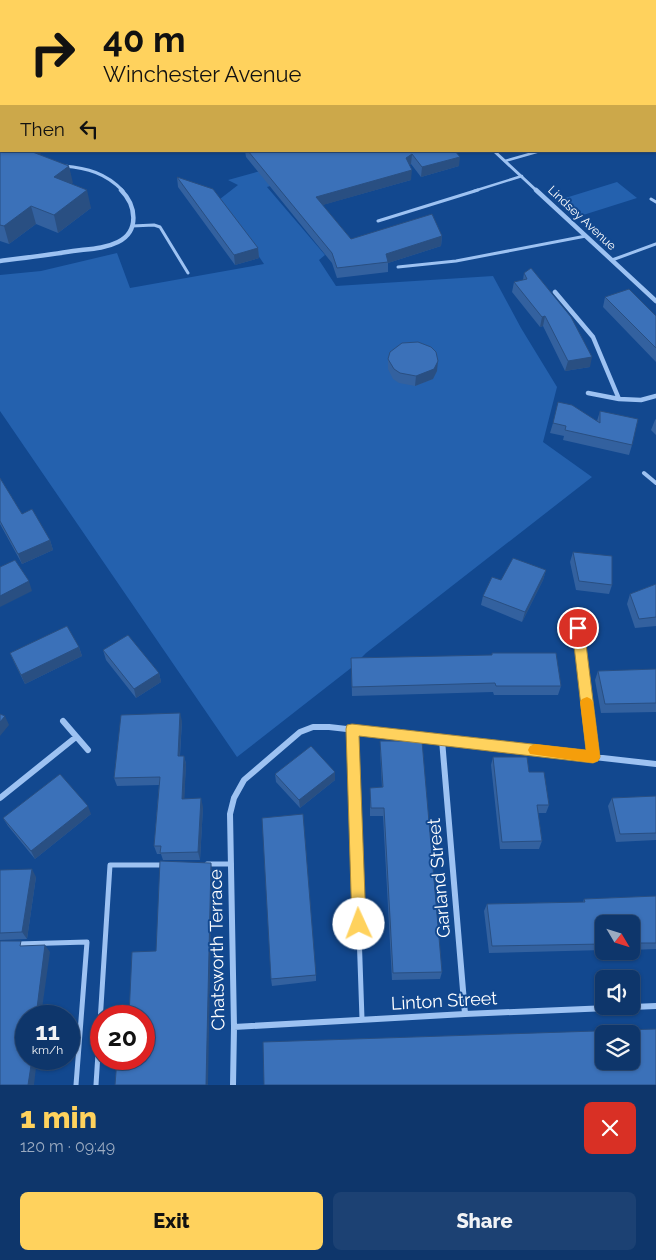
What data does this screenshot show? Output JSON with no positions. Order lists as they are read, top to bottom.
{
  "streets": {
    "street": [
      "Lindsey Avenue",
      "Garland Street",
      "Chatsworth Terrace",
      "Linton Street"
    ]
  },
  "crossings": [
    ["Garland Street", "Linton Street"],
    ["Chatsworth Terrace", "Linton Street"]
  ],
  "north": "bottom right",
  "page": {
    "turn": ["40 m", "Winchester Avenue"],
    "then": "Then",
    "speed": "11 km/h",
    "limit": "20",
    "heading": ["1 min", "120 m · 09:49"],
    "buttons": ["Exit", "Share"]
  }
}
